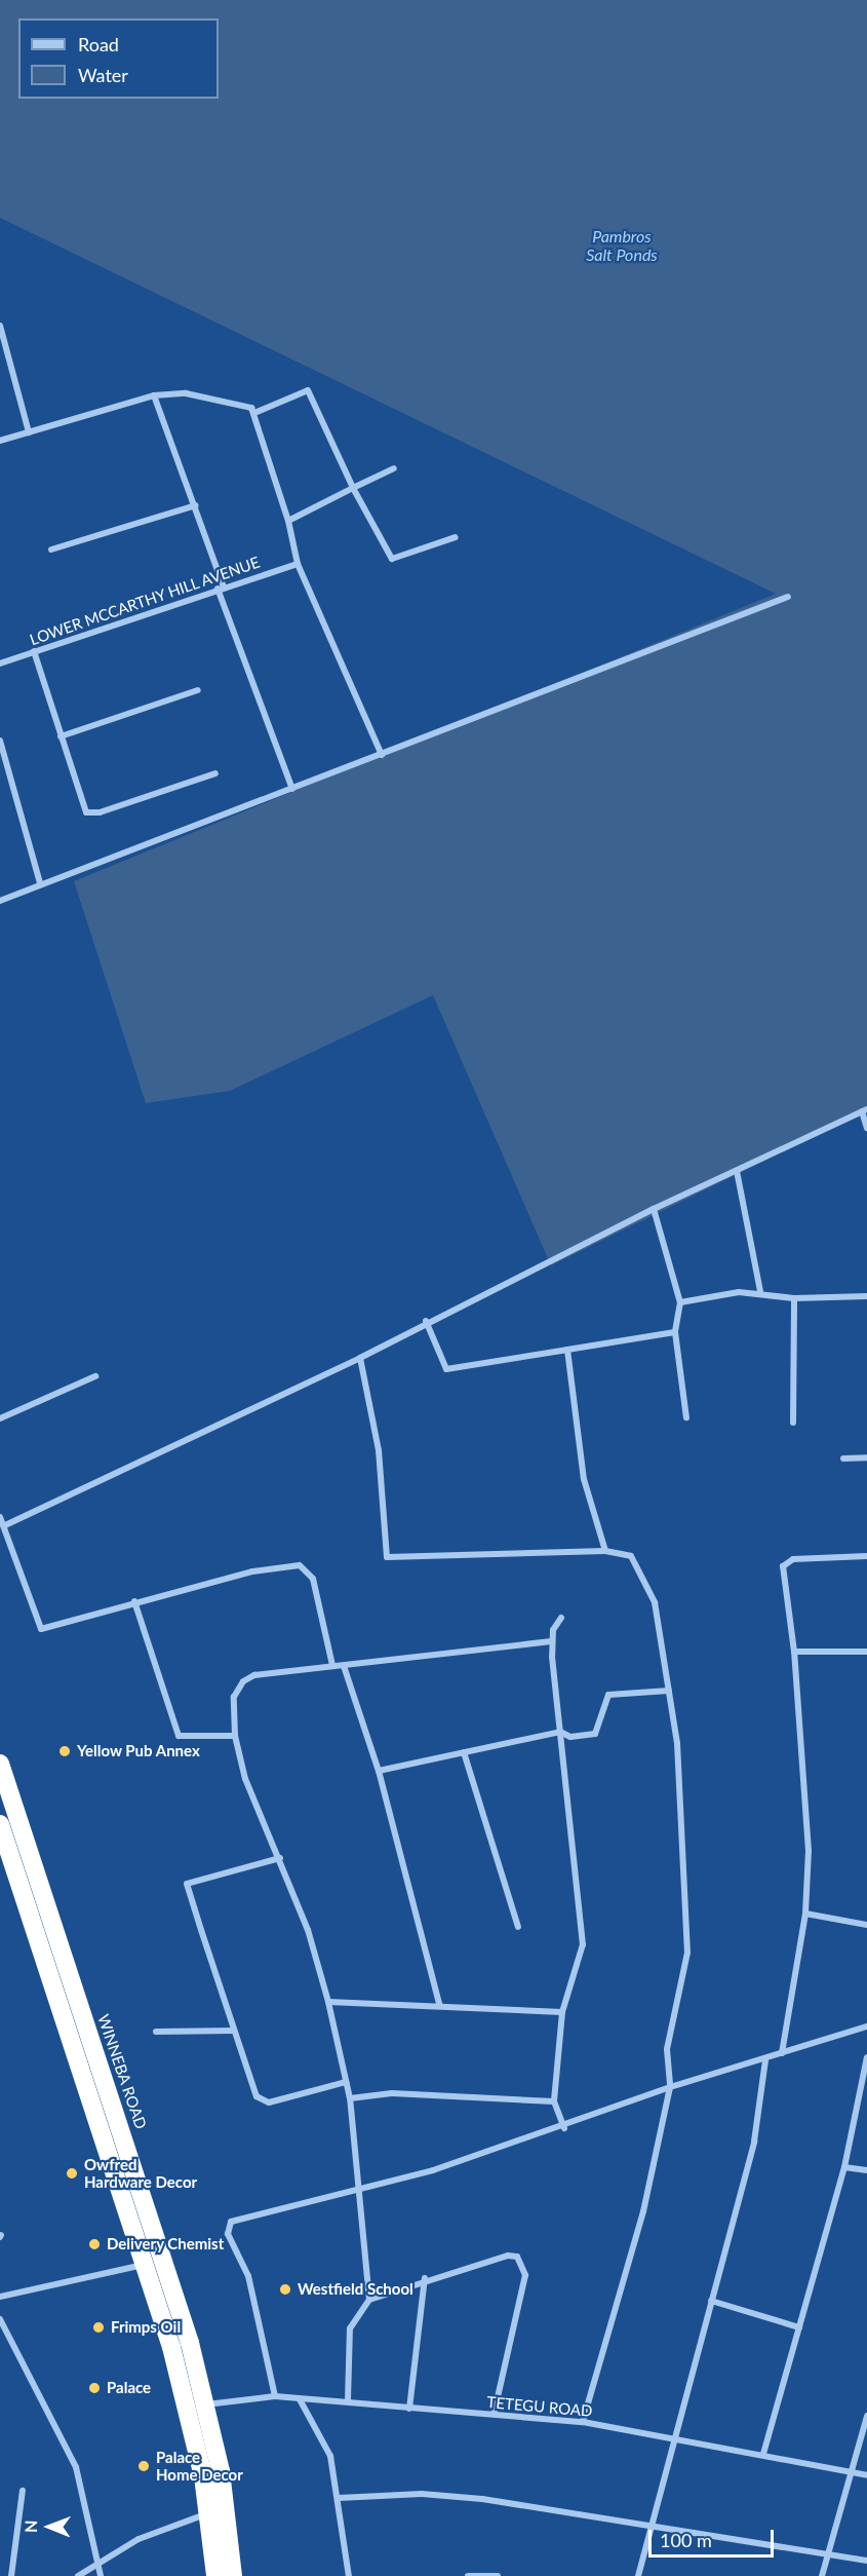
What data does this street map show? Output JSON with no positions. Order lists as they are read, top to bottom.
{
  "streets": {
    "highway": ["WINNEBA ROAD"],
    "street": ["LOWER MCCARTHY HILL AVENUE", "TETEGU ROAD"]
  },
  "crossings": [
    ["WINNEBA ROAD", "TETEGU ROAD"]
  ],
  "water": ["Pambros Salt Ponds"],
  "places": [
    "Yellow Pub Annex",
    "Owfred Hardware Decor",
    "Delivery Chemist",
    "Westfield School",
    "Frimps Oil",
    "Palace",
    "Palace Home Decor"
  ],
  "legend": ["Road", "Water"],
  "scale_bar": "100 m",
  "north": "left"
}
